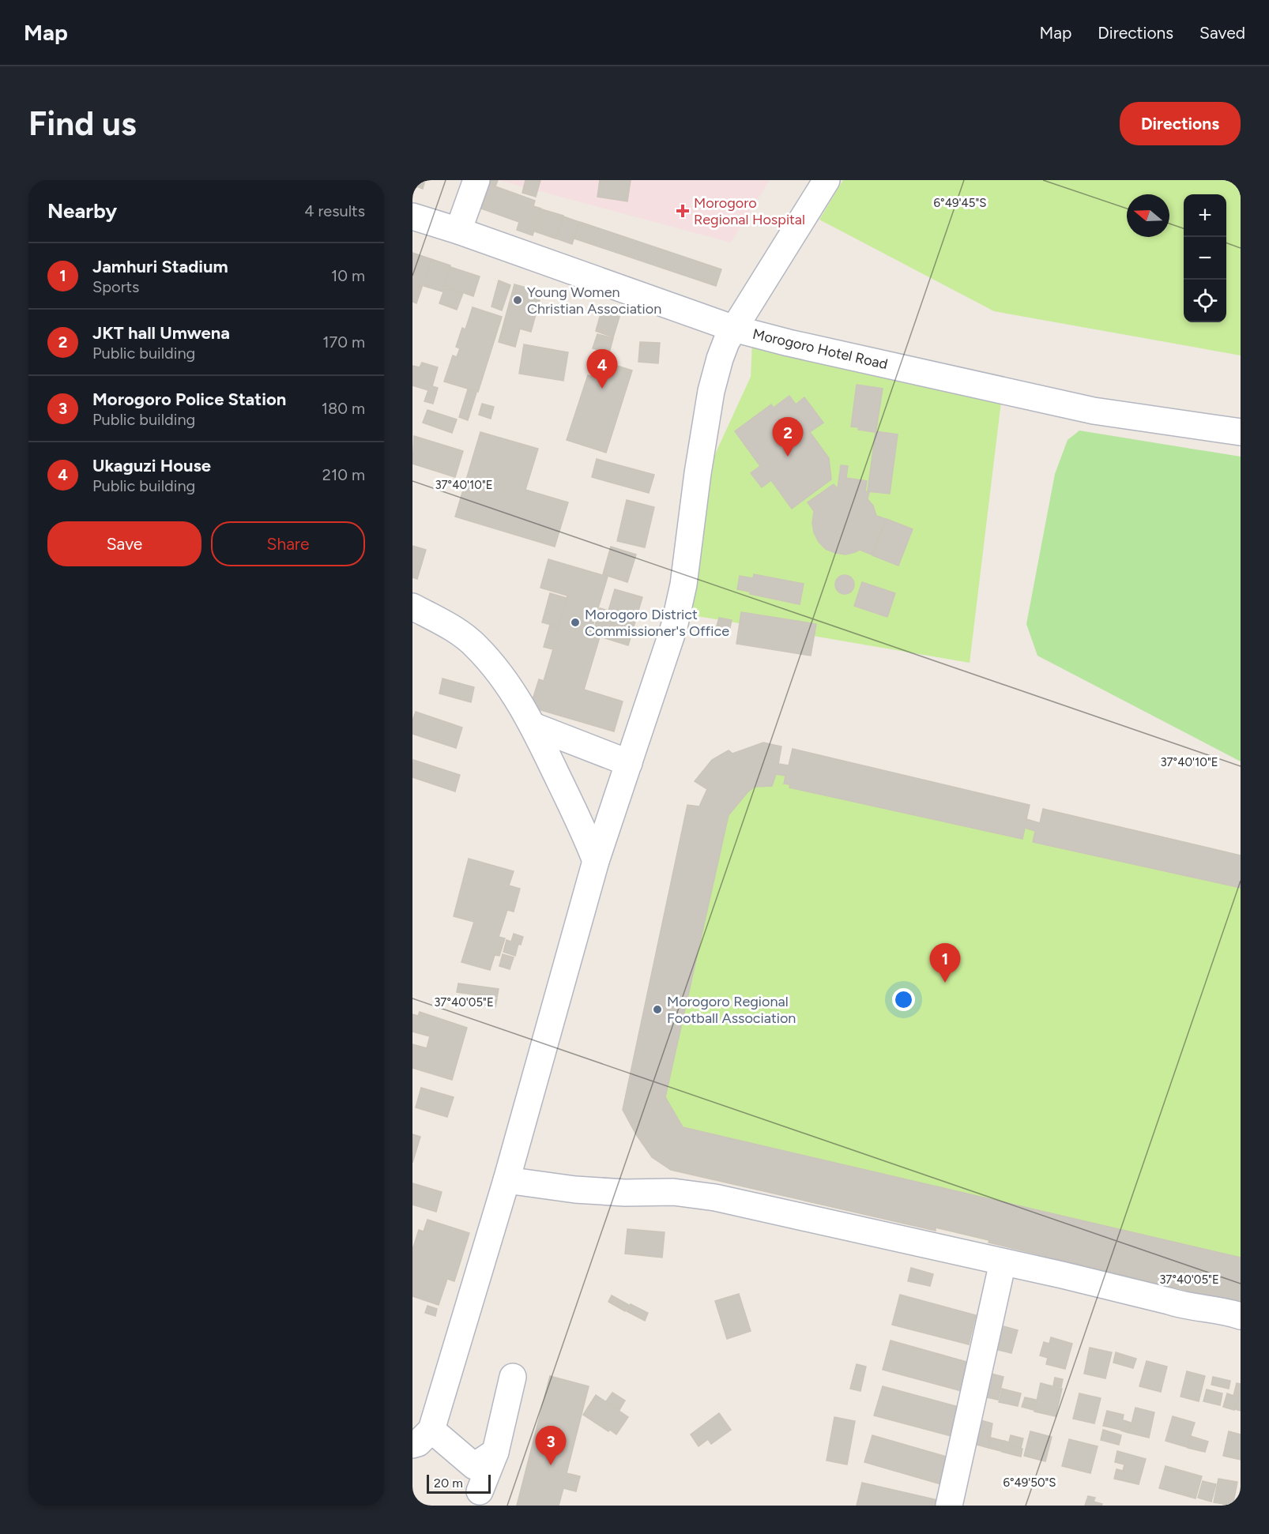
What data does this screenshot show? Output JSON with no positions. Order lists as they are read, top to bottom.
{
  "streets": {
    "street": ["Morogoro Hotel Road"]
  },
  "places": {
    "health": ["Morogoro Regional Hospital"],
    "other": ["Young Women Christian Association", "Morogoro District Commissioner's Office", "Morogoro Regional Football Association"]
  },
  "scale_bar": "20 m",
  "north": "left",
  "page": {
    "header": "Map",
    "nav": ["Map", "Directions", "Saved"],
    "buttons": [
      "Directions",
      ["Save", "Share"]
    ],
    "title": "Find us",
    "heading": ["Nearby", "4 results"],
    "map_buttons": ["+", "−"],
    "list": [
      {
        "mark": "1",
        "name": "Jamhuri Stadium",
        "note": "Sports",
        "value": "10 m"
      },
      {
        "mark": "2",
        "name": "JKT hall Umwena",
        "note": "Public building",
        "value": "170 m"
      },
      {
        "mark": "3",
        "name": "Morogoro Police Station",
        "note": "Public building",
        "value": "180 m"
      },
      {
        "mark": "4",
        "name": "Ukaguzi House",
        "note": "Public building",
        "value": "210 m"
      }
    ],
    "pins": [
      "4",
      "2",
      "1",
      "3"
    ],
    "scale": "20 m"
  },
  "coordinates": [
    "6°49'45\"S",
    "37°40'10\"E",
    "37°40'05\"E",
    "6°49'50\"S"
  ]
}
